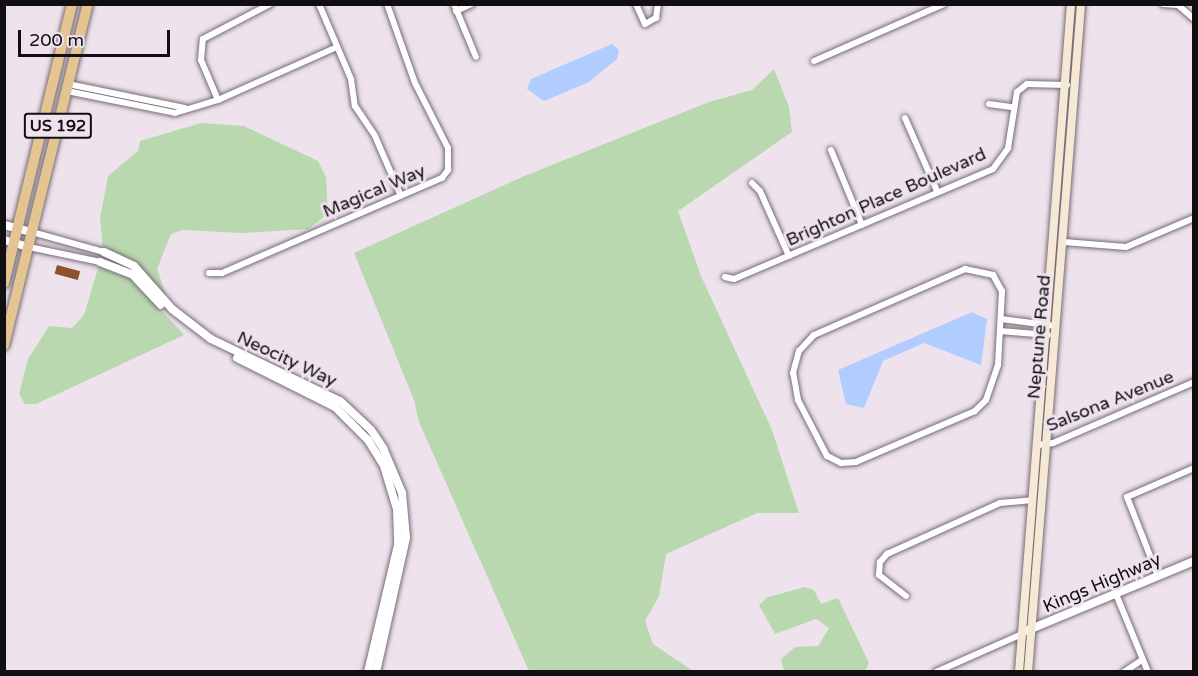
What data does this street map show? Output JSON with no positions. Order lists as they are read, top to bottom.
{
  "streets": {
    "highway": ["US 192"],
    "main road": ["Neptune Road"],
    "street": [
      "Magical Way",
      "Brighton Place Boulevard",
      "Neocity Way",
      "Salsona Avenue",
      "Kings Highway"
    ]
  },
  "crossings": [
    ["Brighton Place Boulevard", "Neptune Road"],
    ["Neptune Road", "Salsona Avenue"],
    ["Neptune Road", "Kings Highway"]
  ],
  "scale_bar": "200 m"
}
